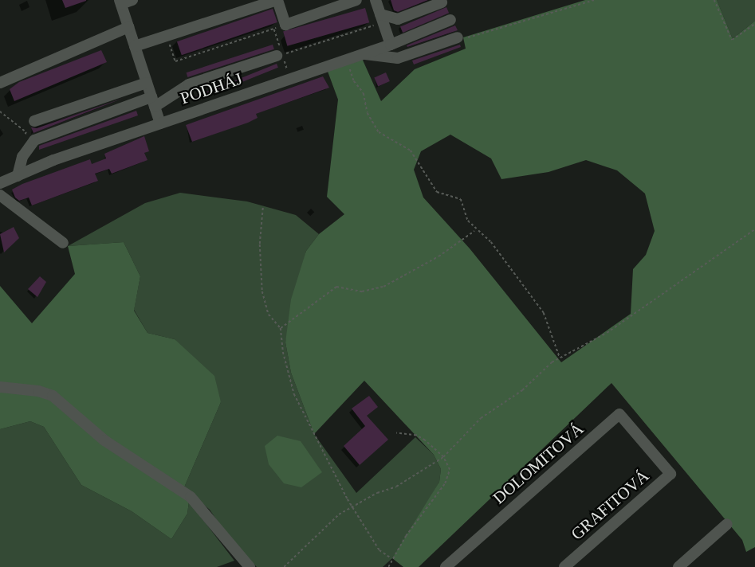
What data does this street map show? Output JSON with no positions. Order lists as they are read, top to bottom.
{
  "streets": {
    "street": ["PODHÁJ", "DOLOMITOVÁ", "GRAFITOVÁ"]
  },
  "crossings": [
    ["DOLOMITOVÁ", "GRAFITOVÁ"]
  ]
}
